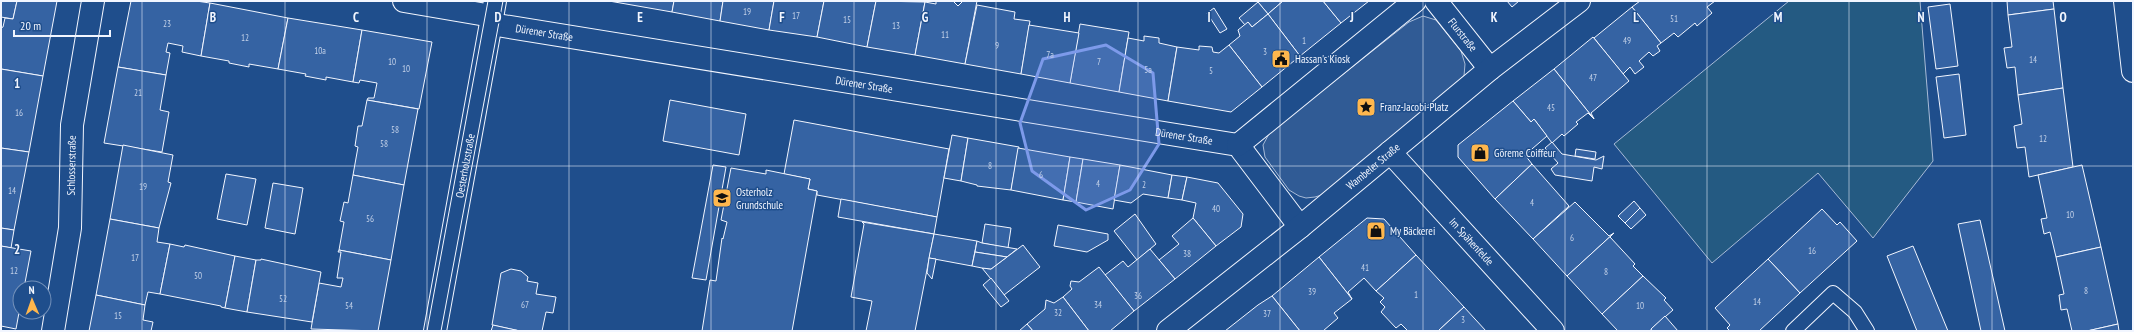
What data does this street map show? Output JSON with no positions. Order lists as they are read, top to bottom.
{
  "streets": {
    "street": [
      "Dürener Straße",
      "Flurstraße",
      "Schlosserstraße",
      "Oesterholzstraße",
      "Wambeler Straße",
      "Im Spähenfelde"
    ]
  },
  "crossings": [
    ["Dürener Straße", "Oesterholzstraße"],
    ["Flurstraße", "Wambeler Straße"],
    ["Wambeler Straße", "Im Spähenfelde"]
  ],
  "places": {
    "public building": ["Hassan's Kiosk"],
    "place": ["Franz-Jacobi-Platz"],
    "shop": ["Göreme Coiffeur", "My Bäckerei"],
    "school or university": ["Osterholz Grundschule"]
  },
  "house_numbers": [
    "19",
    "17",
    "51",
    "15",
    "23",
    "13",
    "11",
    "12",
    "1",
    "49",
    "9",
    "10a",
    "3",
    "7a",
    "14",
    "10",
    "7",
    "10",
    "5a",
    "5",
    "47",
    "21",
    "45",
    "16",
    "58",
    "12",
    "58",
    "8",
    "6",
    "4",
    "2",
    "19",
    "14",
    "4",
    "40",
    "10",
    "56",
    "6",
    "16",
    "38",
    "17",
    "41",
    "12",
    "8",
    "50",
    "8",
    "39",
    "1",
    "36",
    "52",
    "14",
    "67",
    "34",
    "54",
    "10",
    "32",
    "37",
    "15",
    "3"
  ],
  "scale_bar": "20 m",
  "north": "top",
  "grid": {
    "columns": [
      "B",
      "C",
      "D",
      "E",
      "F",
      "G",
      "H",
      "I",
      "J",
      "K",
      "L",
      "M",
      "N",
      "O"
    ],
    "rows": ["1", "2"]
  }
}
